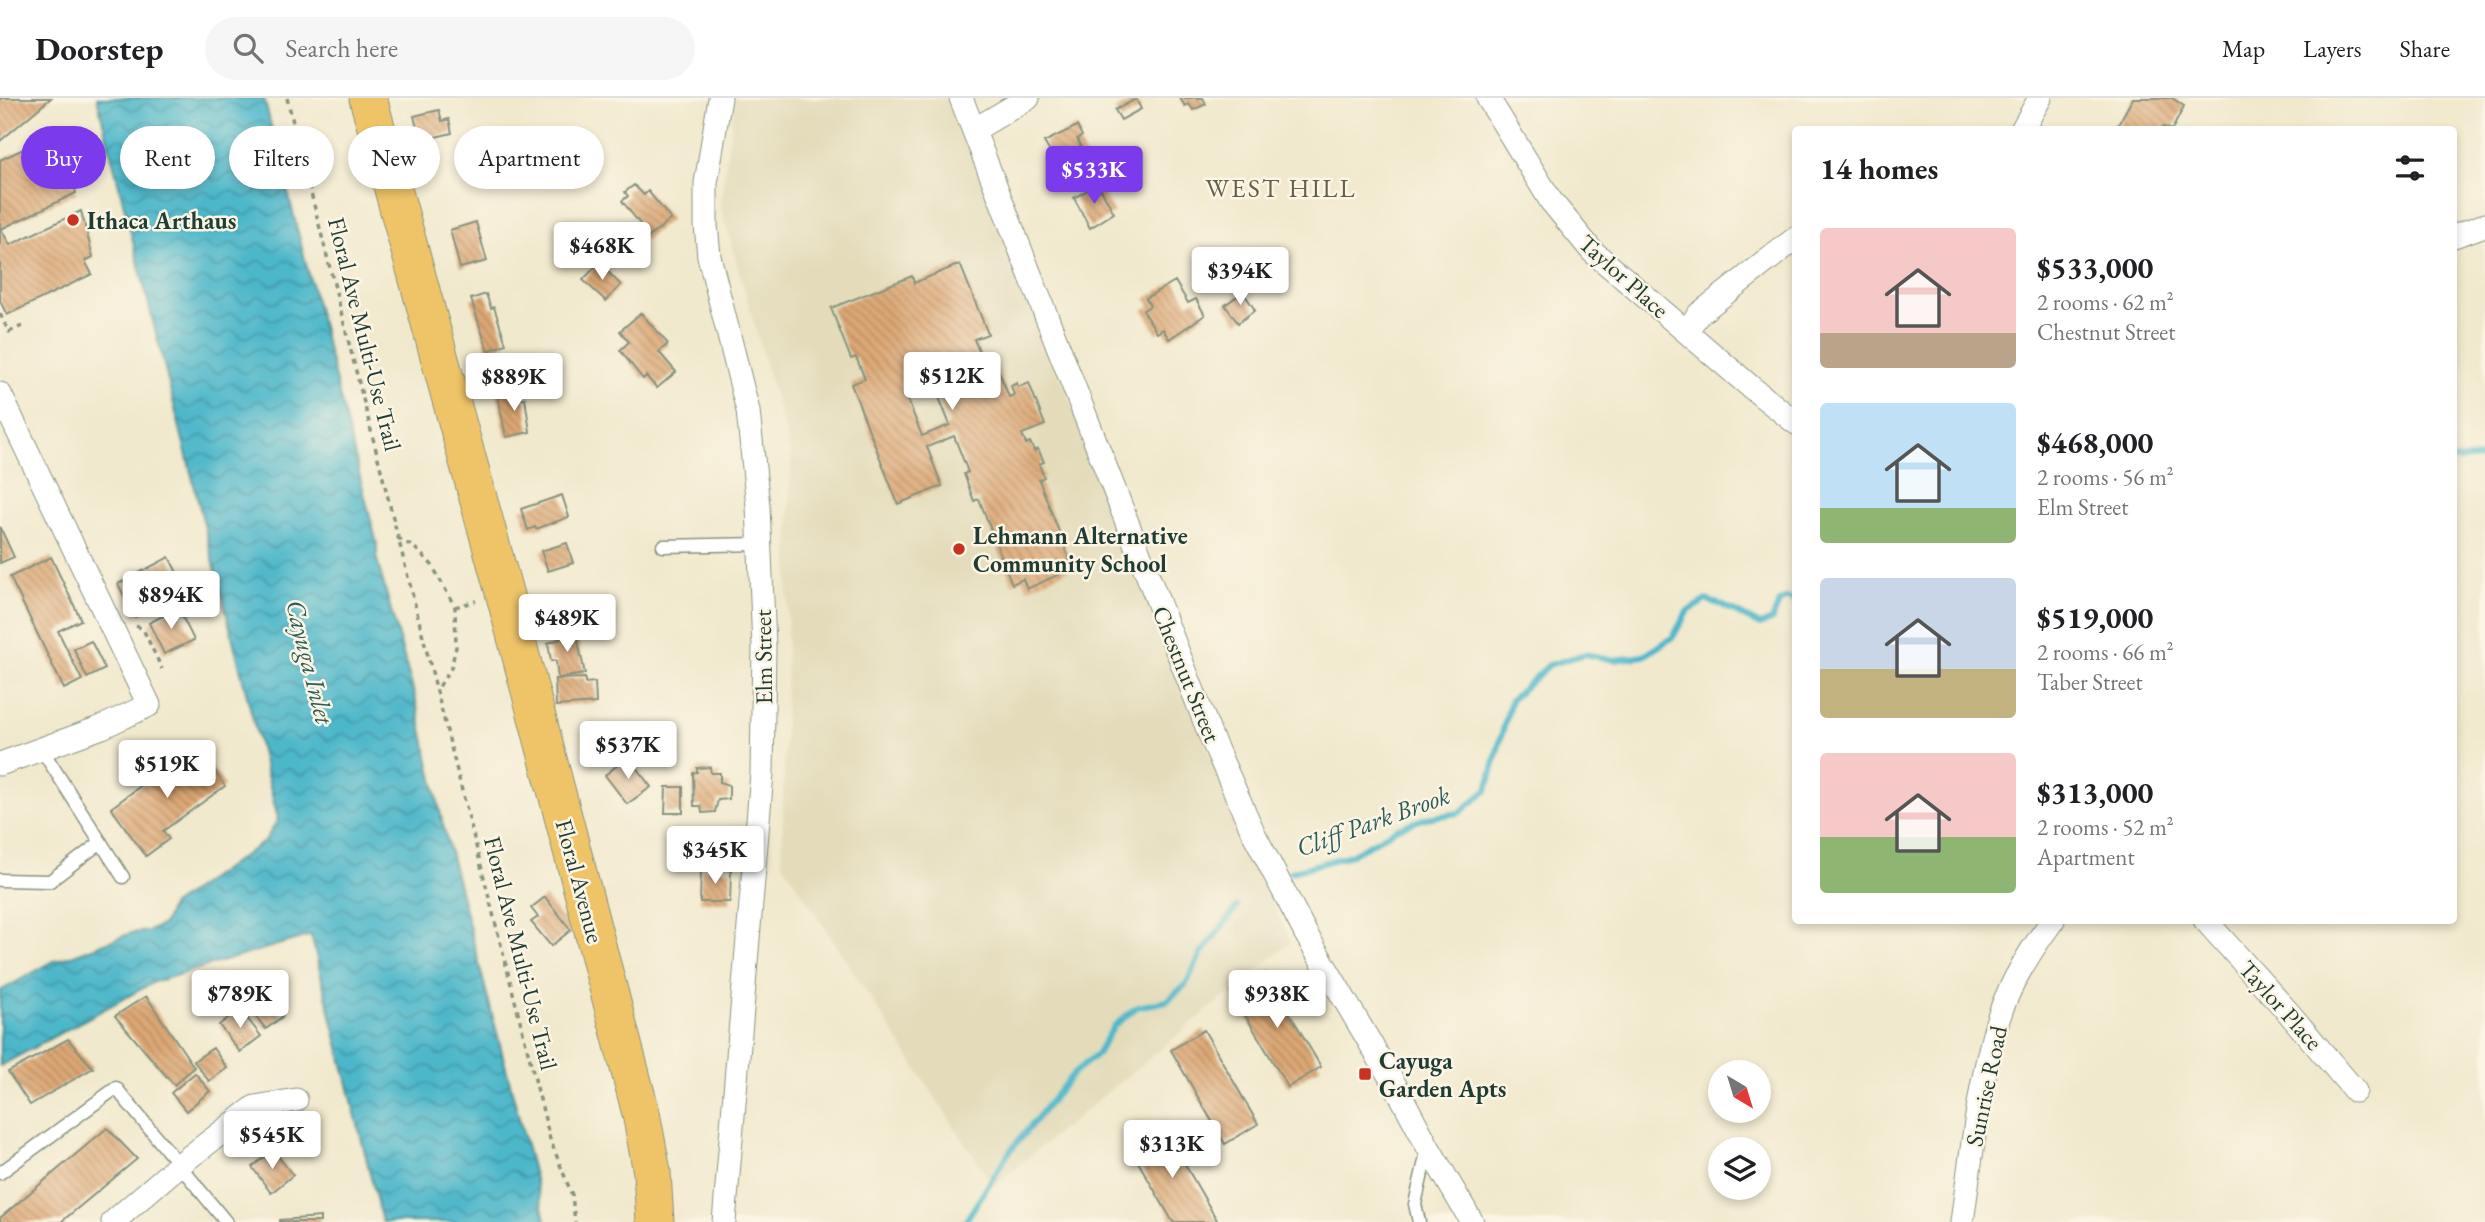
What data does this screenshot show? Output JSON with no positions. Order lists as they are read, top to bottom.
{
  "streets": {
    "main road": ["Floral Avenue"],
    "street": [
      "Taylor Place",
      "Elm Street",
      "Chestnut Street",
      "Sunrise Road"
    ],
    "path": ["Floral Ave Multi-Use Trail"]
  },
  "districts": ["WEST HILL"],
  "water": ["Cayuga Inlet", "Cliff Park Brook"],
  "places": {
    "other": ["Ithaca Arthaus", "Lehmann Alternative Community School"],
    "transit": ["Cayuga Garden Apts"]
  },
  "north": "bottom right",
  "page": {
    "header": "Doorstep",
    "search": "Search here",
    "nav": ["Map", "Layers", "Share"],
    "chip": [
      "Buy",
      "Rent",
      "Filters",
      "New",
      "Apartment"
    ],
    "heading": "14 homes",
    "price": [
      "$533K",
      "$468K",
      "$394K",
      "$512K",
      "$889K",
      "$894K",
      "$489K",
      "$537K",
      "$519K",
      "$345K",
      "$789K",
      "$938K",
      "$545K",
      "$313K"
    ],
    "list": [
      {
        "name": "$533,000",
        "note": "2 rooms · 62 m² · Chestnut Street"
      },
      {
        "name": "$468,000",
        "note": "2 rooms · 56 m² · Elm Street"
      },
      {
        "name": "$519,000",
        "note": "2 rooms · 66 m² · Taber Street"
      },
      {
        "name": "$313,000",
        "note": "2 rooms · 52 m² · Apartment"
      }
    ]
  }
}
